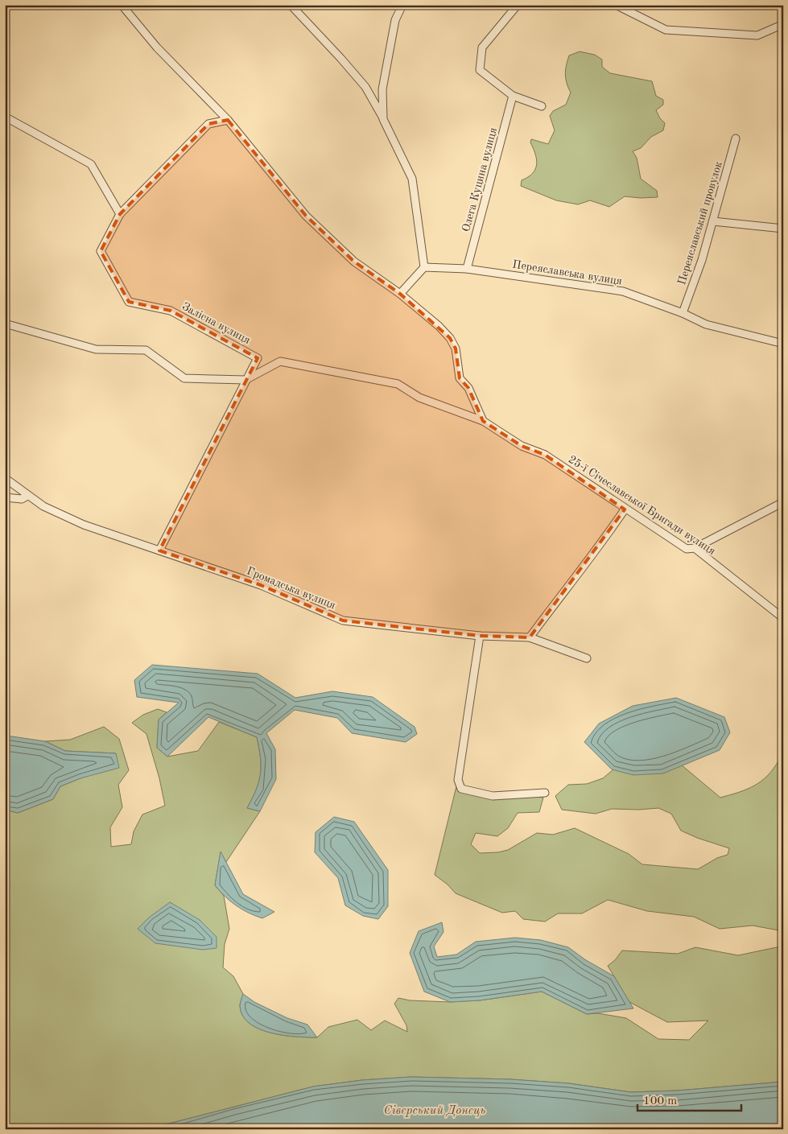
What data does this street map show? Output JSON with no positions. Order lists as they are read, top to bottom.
{
  "streets": {
    "street": [
      "Олега Куцина вулиця",
      "Переяславський провулок",
      "Переяславська вулиця",
      "Залісна вулиця",
      "25-ї Січеславської Бригади вулиця",
      "Громадська вулиця"
    ]
  },
  "crossings": [
    ["Олега Куцина вулиця", "Переяславська вулиця"],
    ["Переяславський провулок", "Переяславська вулиця"],
    ["Залісна вулиця", "25-ї Січеславської Бригади вулиця"]
  ],
  "water": ["Сіверський Донець"],
  "scale_bar": "100 m"
}
